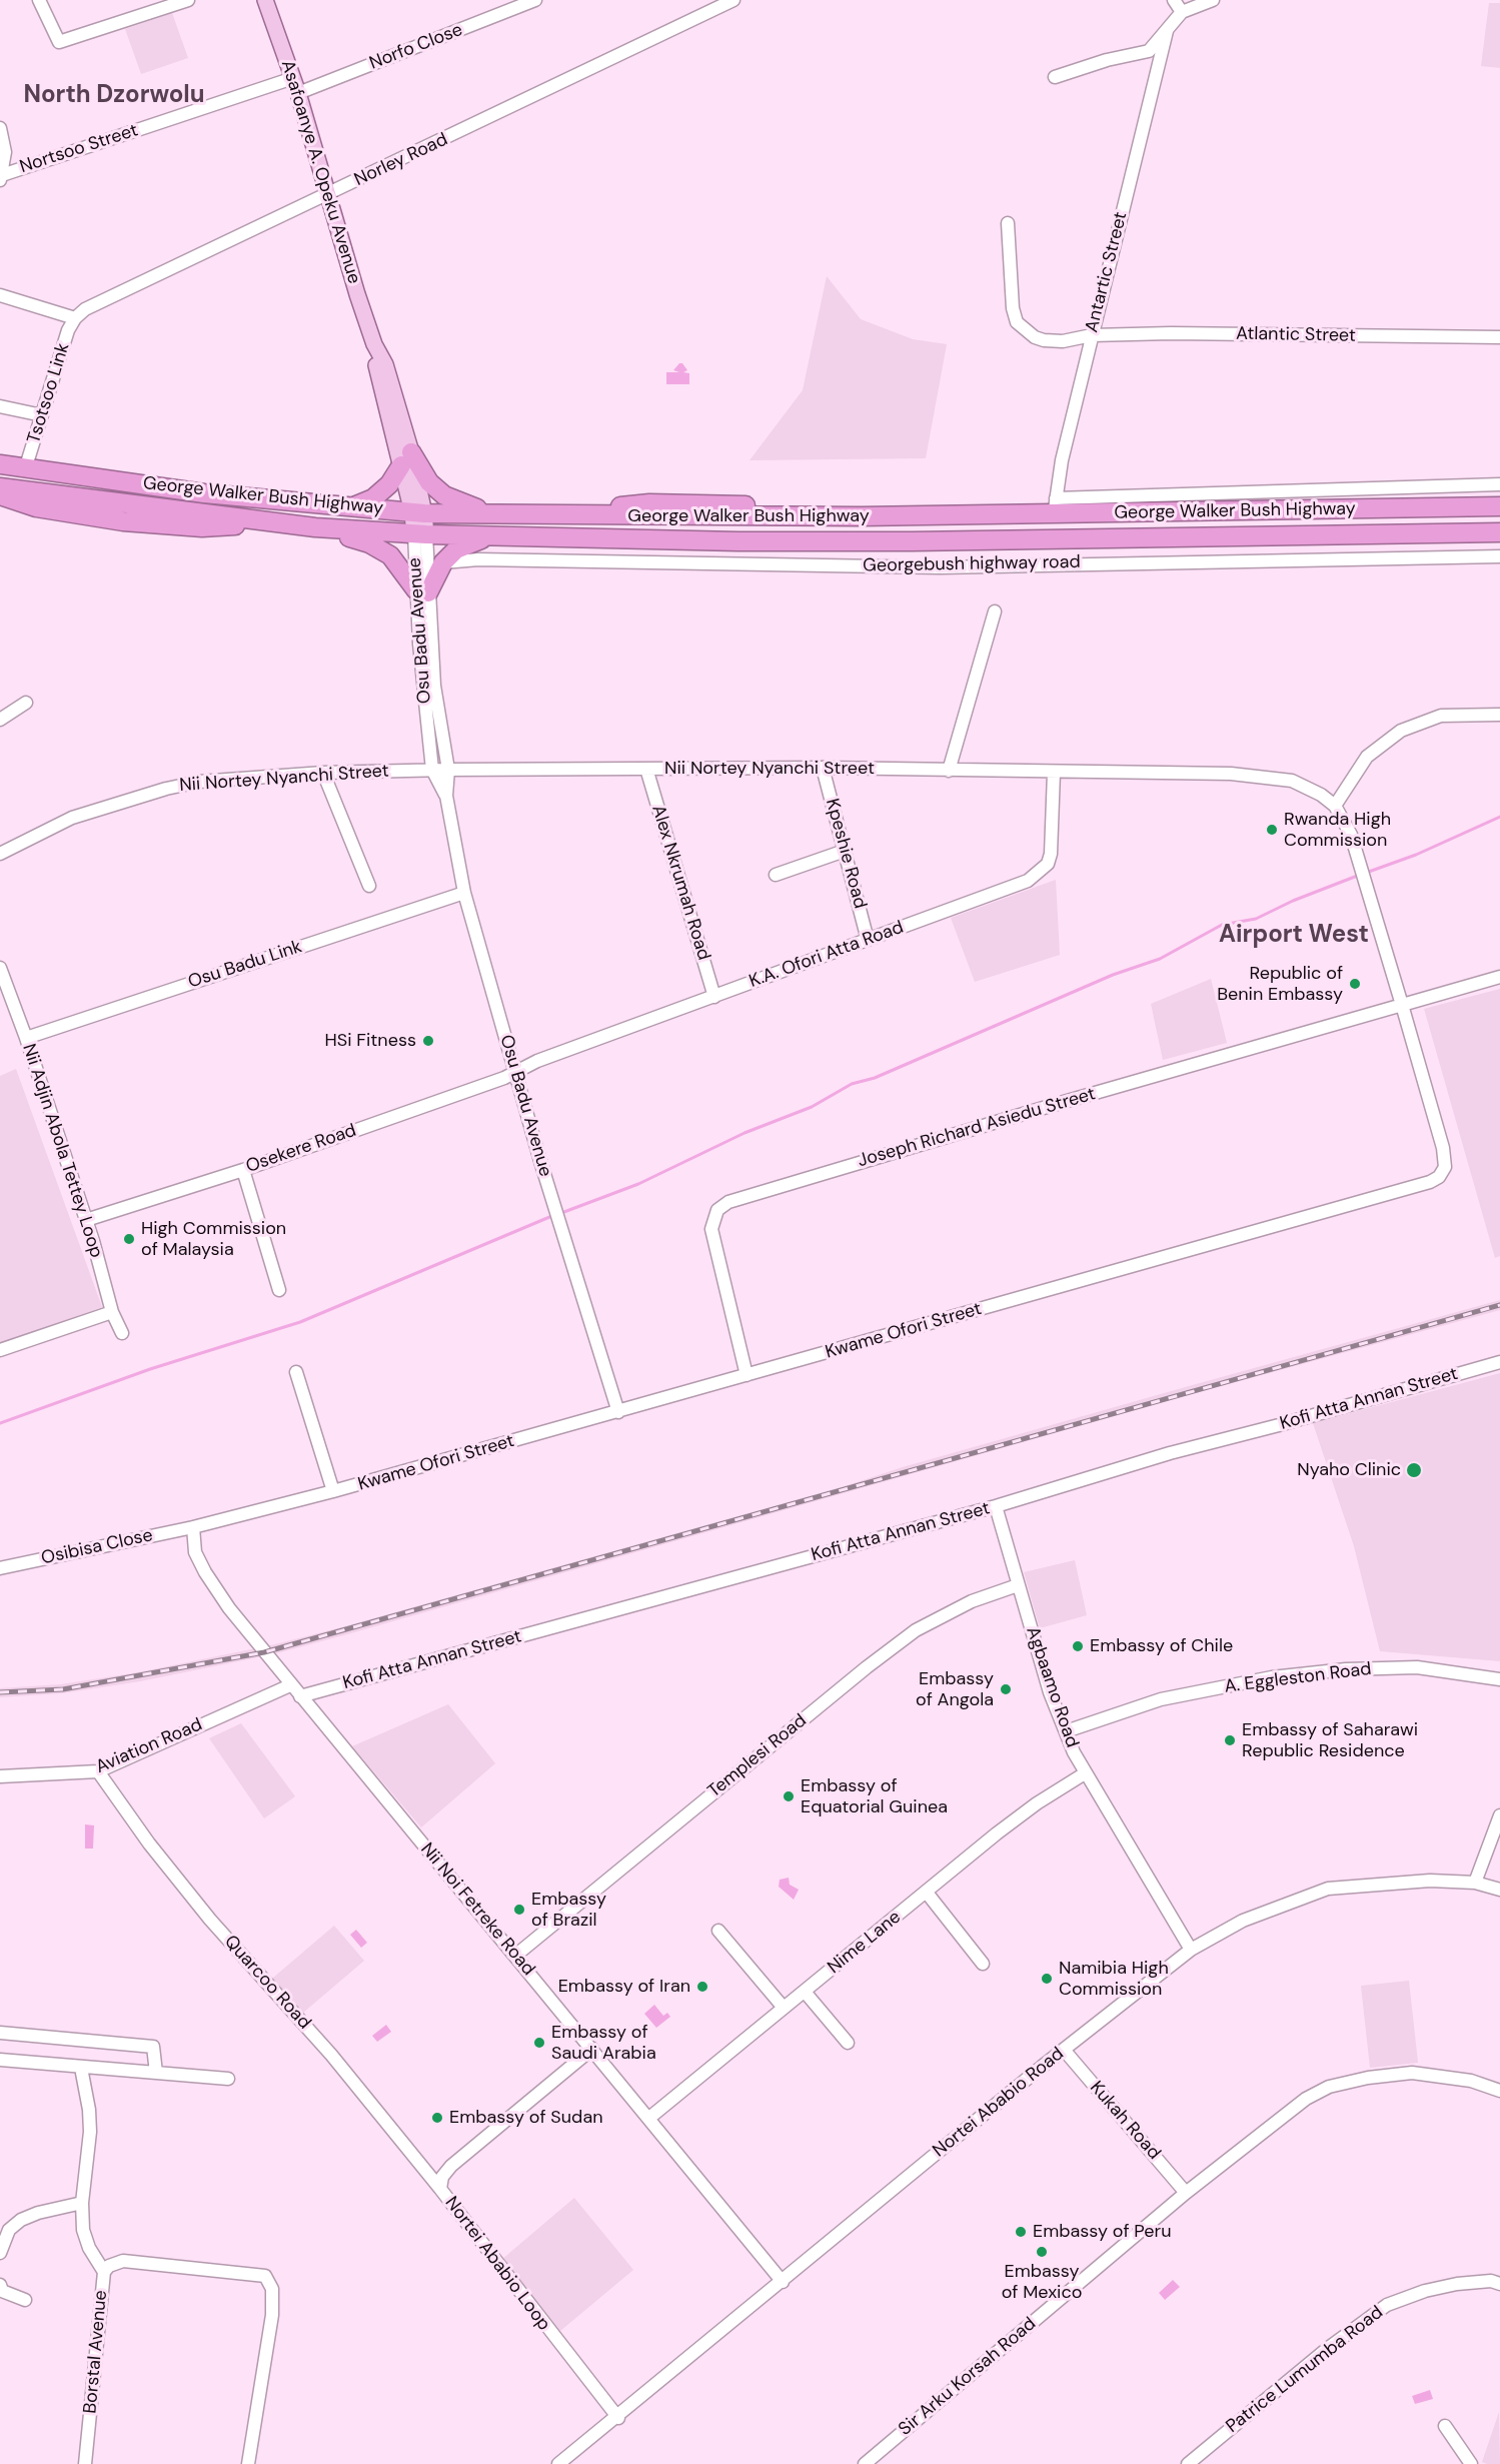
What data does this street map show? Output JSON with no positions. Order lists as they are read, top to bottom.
{
  "streets": {
    "highway": ["George Walker Bush Highway"],
    "main road": ["Asafoanye A. Opeku Avenue"],
    "street": [
      "Norfo Close",
      "Nortsoo Street",
      "Norley Road",
      "Antartic Street",
      "Atlantic Street",
      "Tsotsoo Link",
      "Georgebush highway road",
      "Osu Badu Avenue",
      "Nii Nortey Nyanchi Street",
      "Kpeshie Road",
      "Alex Nkrumah Road",
      "K.A. Ofori Atta Road",
      "Osu Badu Link",
      "Joseph Richard Asiedu Street",
      "Osekere Road",
      "Nii Adjin Abola Tettey Loop",
      "Kwame Ofori Street",
      "Kofi Atta Annan Street",
      "Osibisa Close",
      "A. Eggleston Road",
      "Agbaamo Road",
      "Aviation Road",
      "Templesi Road",
      "Nii Noi Fetreke Road",
      "Nime Lane",
      "Quarcoo Road",
      "Nortei Ababio Road",
      "Kukah Road",
      "Nortei Ababio Loop",
      "Borstal Avenue",
      "Patrice Lumumba Road",
      "Sir Arku Korsah Road"
    ]
  },
  "crossings": [
    ["Norfo Close", "Nortsoo Street"],
    ["Norfo Close", "Asafoanye A. Opeku Avenue"],
    ["Nortsoo Street", "Asafoanye A. Opeku Avenue"],
    ["Norley Road", "Asafoanye A. Opeku Avenue"],
    ["Norley Road", "Tsotsoo Link"],
    ["Asafoanye A. Opeku Avenue", "George Walker Bush Highway"],
    ["Asafoanye A. Opeku Avenue", "Osu Badu Avenue"],
    ["Antartic Street", "Atlantic Street"],
    ["Antartic Street", "George Walker Bush Highway"],
    ["Tsotsoo Link", "George Walker Bush Highway"],
    ["George Walker Bush Highway", "Osu Badu Avenue"],
    ["Osu Badu Avenue", "Nii Nortey Nyanchi Street"],
    ["Osu Badu Avenue", "K.A. Ofori Atta Road"],
    ["Osu Badu Avenue", "Osu Badu Link"],
    ["Osu Badu Avenue", "Osekere Road"],
    ["Osu Badu Avenue", "Kwame Ofori Street"],
    ["Nii Nortey Nyanchi Street", "Kpeshie Road"],
    ["Nii Nortey Nyanchi Street", "Alex Nkrumah Road"],
    ["Nii Nortey Nyanchi Street", "K.A. Ofori Atta Road"],
    ["Nii Nortey Nyanchi Street", "Joseph Richard Asiedu Street"],
    ["Nii Nortey Nyanchi Street", "Kwame Ofori Street"],
    ["Kpeshie Road", "K.A. Ofori Atta Road"],
    ["Alex Nkrumah Road", "K.A. Ofori Atta Road"],
    ["K.A. Ofori Atta Road", "Osekere Road"],
    ["Osu Badu Link", "Nii Adjin Abola Tettey Loop"],
    ["Joseph Richard Asiedu Street", "Kwame Ofori Street"],
    ["Osekere Road", "Nii Adjin Abola Tettey Loop"],
    ["Kwame Ofori Street", "Osibisa Close"],
    ["Kwame Ofori Street", "Nii Noi Fetreke Road"],
    ["Kofi Atta Annan Street", "Agbaamo Road"],
    ["Kofi Atta Annan Street", "Nii Noi Fetreke Road"],
    ["Osibisa Close", "Nii Noi Fetreke Road"],
    ["A. Eggleston Road", "Agbaamo Road"],
    ["Agbaamo Road", "Templesi Road"],
    ["Agbaamo Road", "Nime Lane"],
    ["Agbaamo Road", "Nortei Ababio Road"],
    ["Aviation Road", "Nii Noi Fetreke Road"],
    ["Aviation Road", "Quarcoo Road"],
    ["Templesi Road", "Nii Noi Fetreke Road"],
    ["Nii Noi Fetreke Road", "Nime Lane"],
    ["Nii Noi Fetreke Road", "Nortei Ababio Road"],
    ["Nii Noi Fetreke Road", "Nortei Ababio Loop"],
    ["Quarcoo Road", "Nortei Ababio Loop"],
    ["Nortei Ababio Road", "Kukah Road"],
    ["Nortei Ababio Road", "Nortei Ababio Loop"],
    ["Kukah Road", "Sir Arku Korsah Road"]
  ],
  "districts": ["North Dzorwolu", "Airport West"],
  "places": [
    "Rwanda High Commission",
    "Republic of Benin Embassy",
    "HSi Fitness",
    "High Commission of Malaysia",
    "Nyaho Clinic",
    "Embassy of Chile",
    "Embassy of Angola",
    "Embassy of Saharawi Republic Residence",
    "Embassy of Equatorial Guinea",
    "Embassy of Brazil",
    "Namibia High Commission",
    "Embassy of Iran",
    "Embassy of Saudi Arabia",
    "Embassy of Sudan",
    "Embassy of Peru",
    "Embassy of Mexico"
  ]
}
